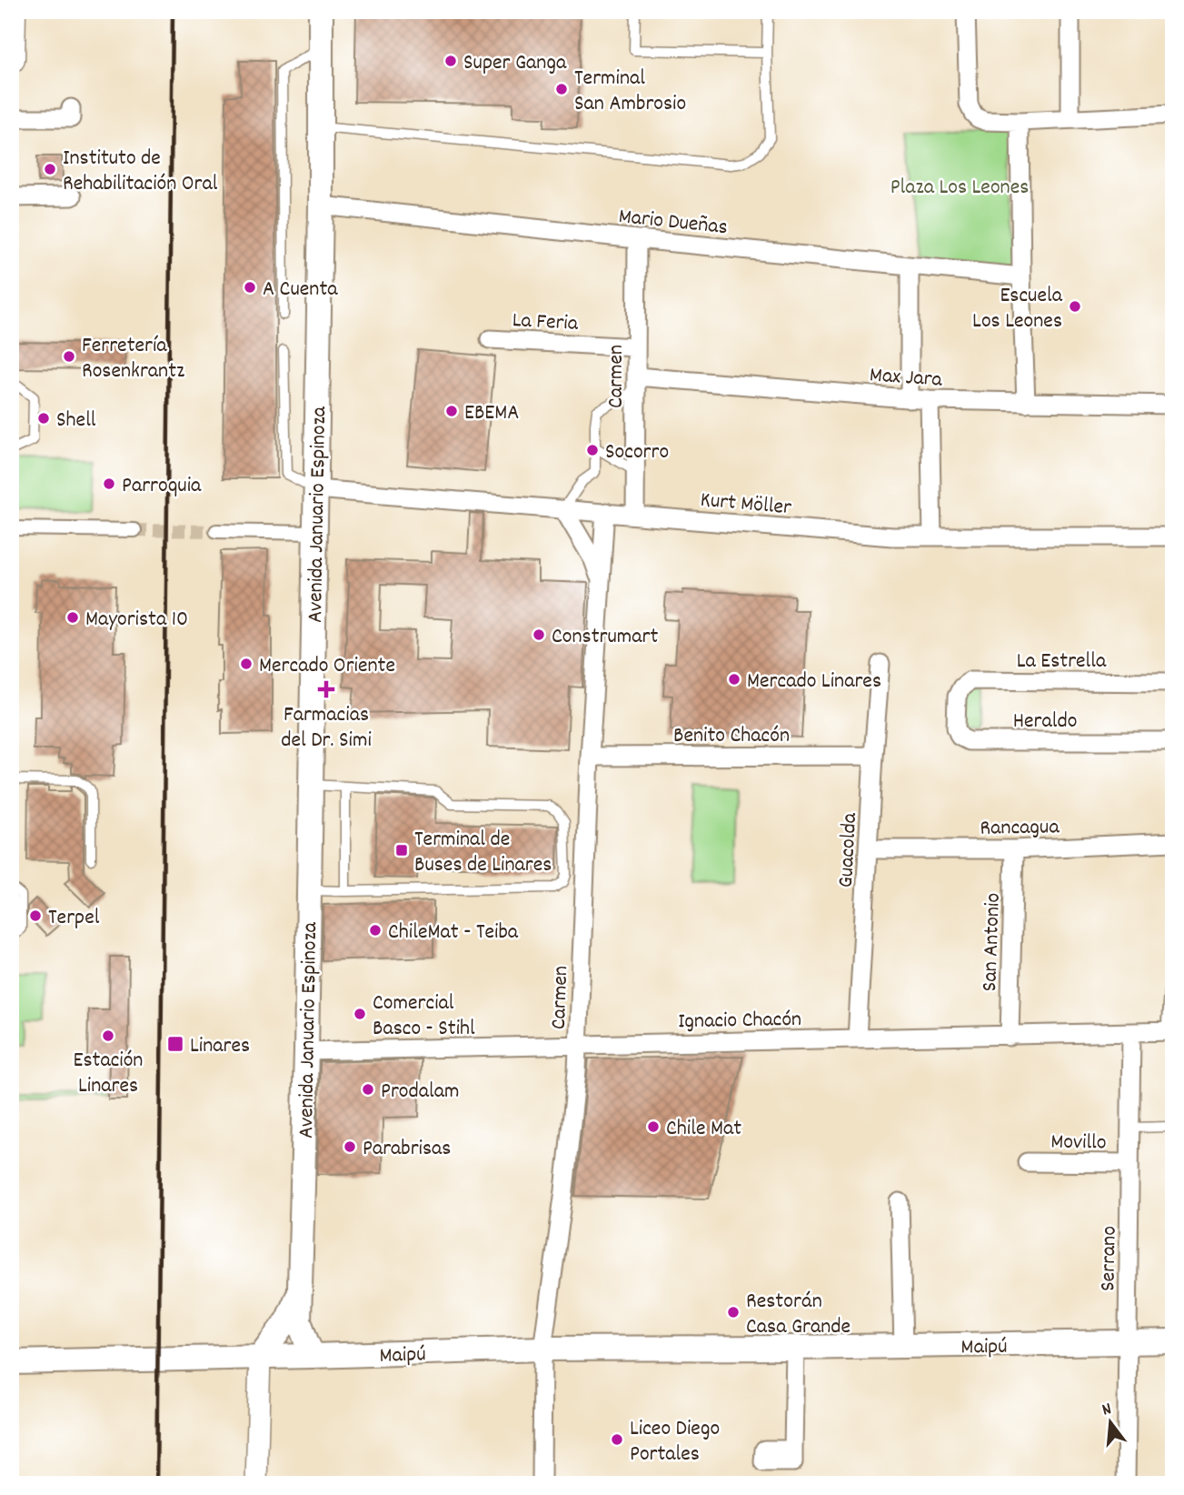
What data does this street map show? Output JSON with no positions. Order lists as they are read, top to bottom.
{
  "streets": {
    "main road": ["Avenida Januario Espinoza", "Maipú"],
    "street": [
      "Mario Dueñas",
      "La Feria",
      "Max Jara",
      "Carmen",
      "Kurt Möller",
      "La Estrella",
      "Heraldo",
      "Benito Chacón",
      "Rancagua",
      "Guacolda",
      "San Antonio",
      "Ignacio Chacón",
      "Movillo",
      "Serrano"
    ]
  },
  "crossings": [
    ["Mario Dueñas", "Carmen"],
    ["Mario Dueñas", "Avenida Januario Espinoza"],
    ["La Feria", "Carmen"],
    ["Max Jara", "Carmen"],
    ["Carmen", "Kurt Möller"],
    ["Carmen", "Benito Chacón"],
    ["Carmen", "Ignacio Chacón"],
    ["Carmen", "Maipú"],
    ["Kurt Möller", "Avenida Januario Espinoza"],
    ["Avenida Januario Espinoza", "Ignacio Chacón"],
    ["Avenida Januario Espinoza", "Maipú"],
    ["La Estrella", "Heraldo"],
    ["Benito Chacón", "Guacolda"],
    ["Rancagua", "Guacolda"],
    ["Rancagua", "San Antonio"],
    ["Guacolda", "Ignacio Chacón"],
    ["San Antonio", "Ignacio Chacón"],
    ["Ignacio Chacón", "Serrano"],
    ["Movillo", "Serrano"],
    ["Serrano", "Maipú"]
  ],
  "parks": ["Plaza Los Leones"],
  "places": {
    "other": [
      "Super Ganga",
      "Terminal San Ambrosio",
      "Instituto de Rehabilitación Oral",
      "A Cuenta",
      "Escuela Los Leones",
      "Ferretería Rosenkrantz",
      "EBEMA",
      "Shell",
      "Socorro",
      "Parroquia",
      "Mayorista 10",
      "Construmart",
      "Mercado Oriente",
      "Mercado Linares",
      "Terpel",
      "ChileMat - Teiba",
      "Comercial Basco - Stihl",
      "Estación Linares",
      "Prodalam",
      "Chile Mat",
      "Parabrisas",
      "Restorán Casa Grande",
      "Liceo Diego Portales"
    ],
    "health": ["Farmacias del Dr. Simi"],
    "transit": ["Terminal de Buses de Linares", "Linares"]
  },
  "north": "top"
}
